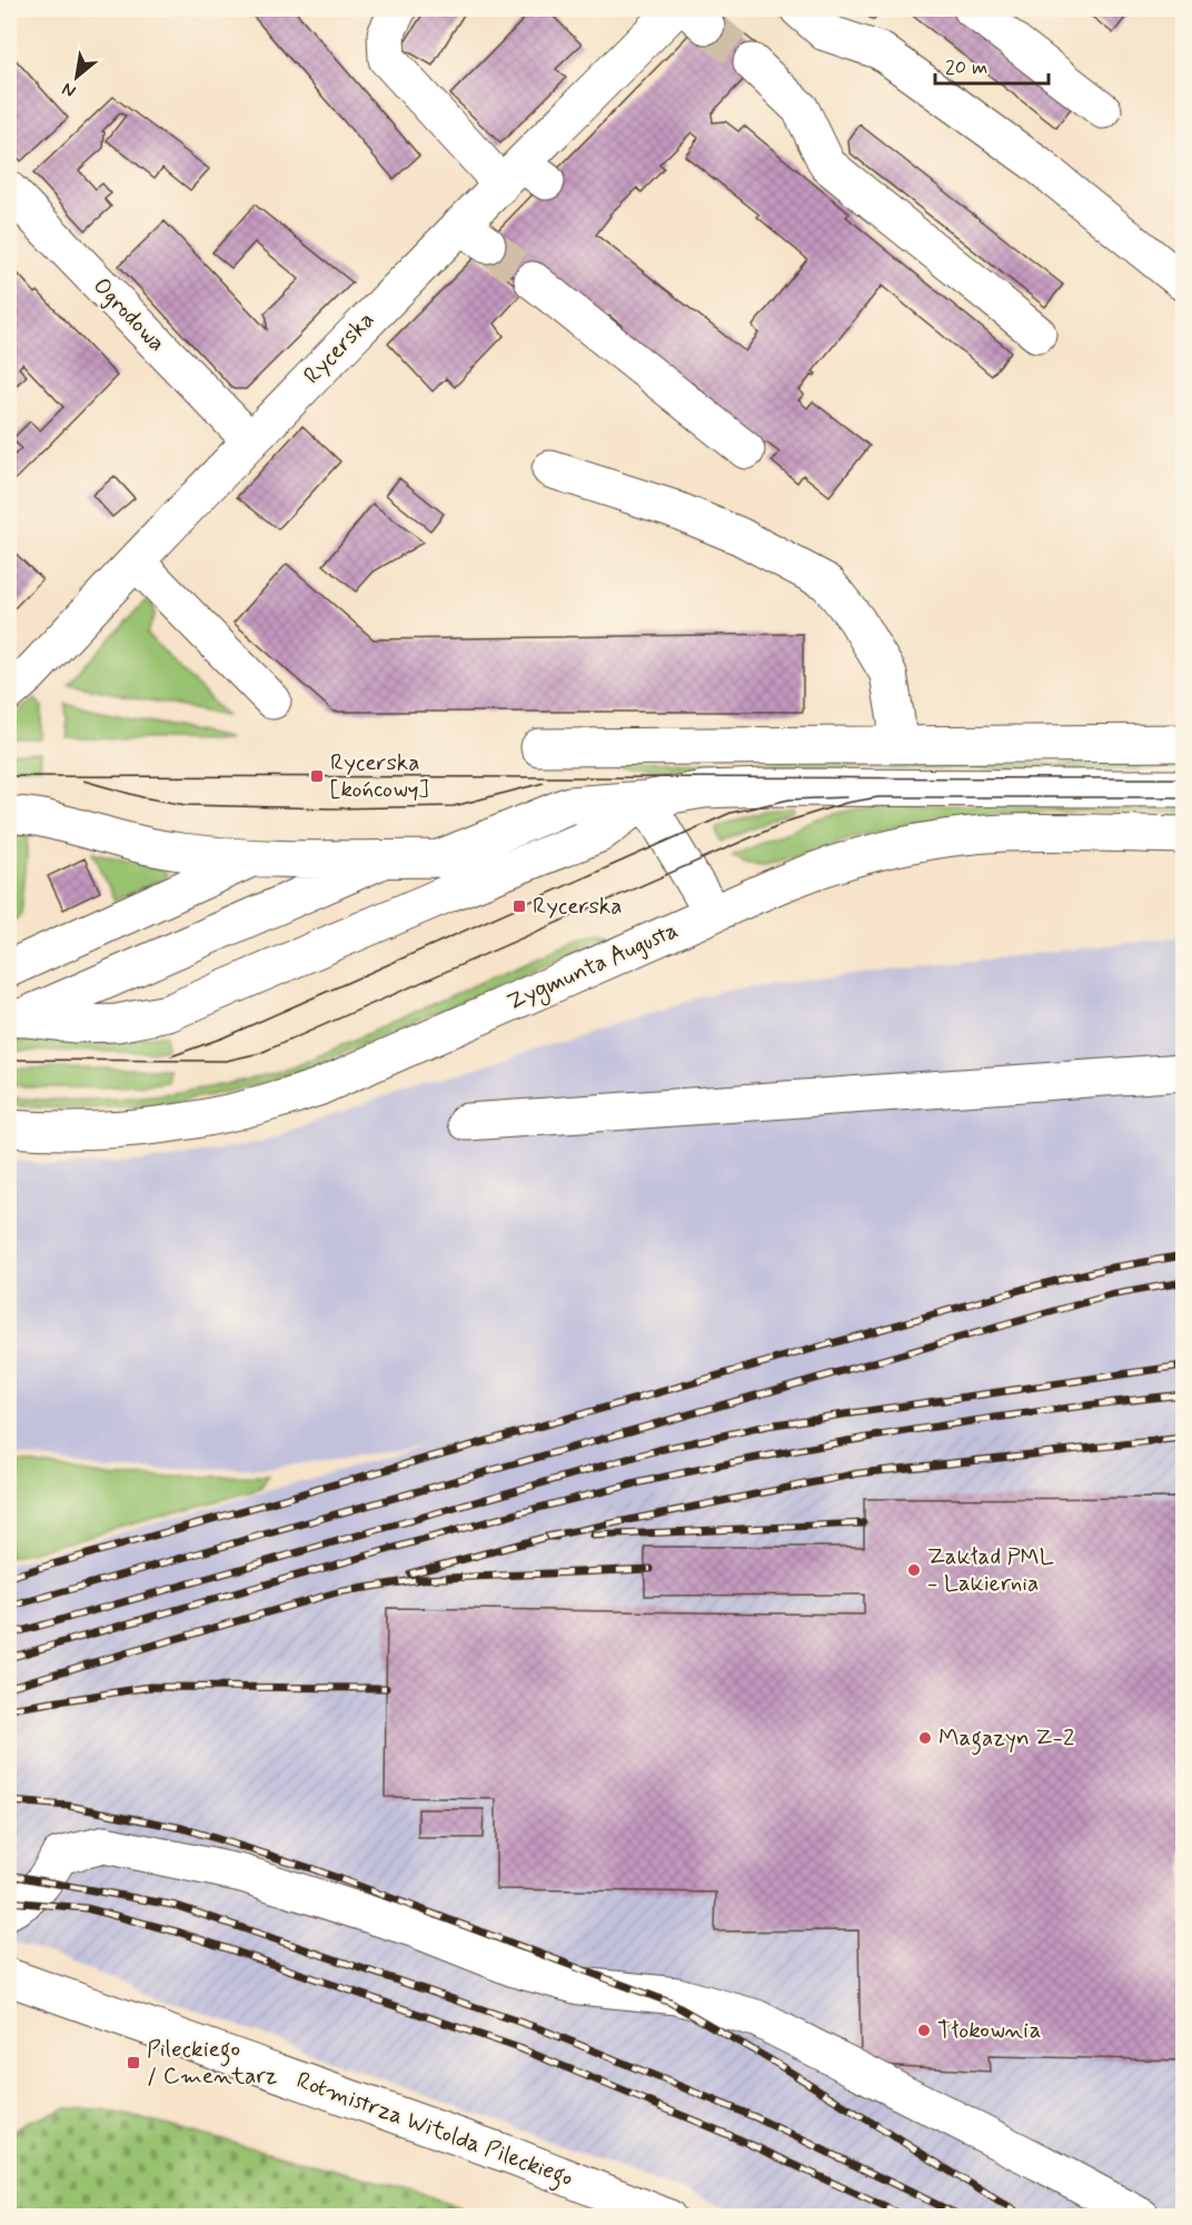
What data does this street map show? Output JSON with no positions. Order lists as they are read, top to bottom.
{
  "streets": {
    "street": [
      "Ogrodowa",
      "Rycerska",
      "Zygmunta Augusta",
      "Rotmistrza Witolda Pileckiego"
    ]
  },
  "crossings": [
    ["Ogrodowa", "Rycerska"]
  ],
  "places": {
    "transit": ["Rycerska [końcowy]", "Rycerska", "Pileckiego / Cmentarz"],
    "other": ["Zakład PML - Lakiernia", "Magazyn Z-2", "Tłokownia"]
  },
  "scale_bar": "20 m",
  "north": "bottom left"
}
